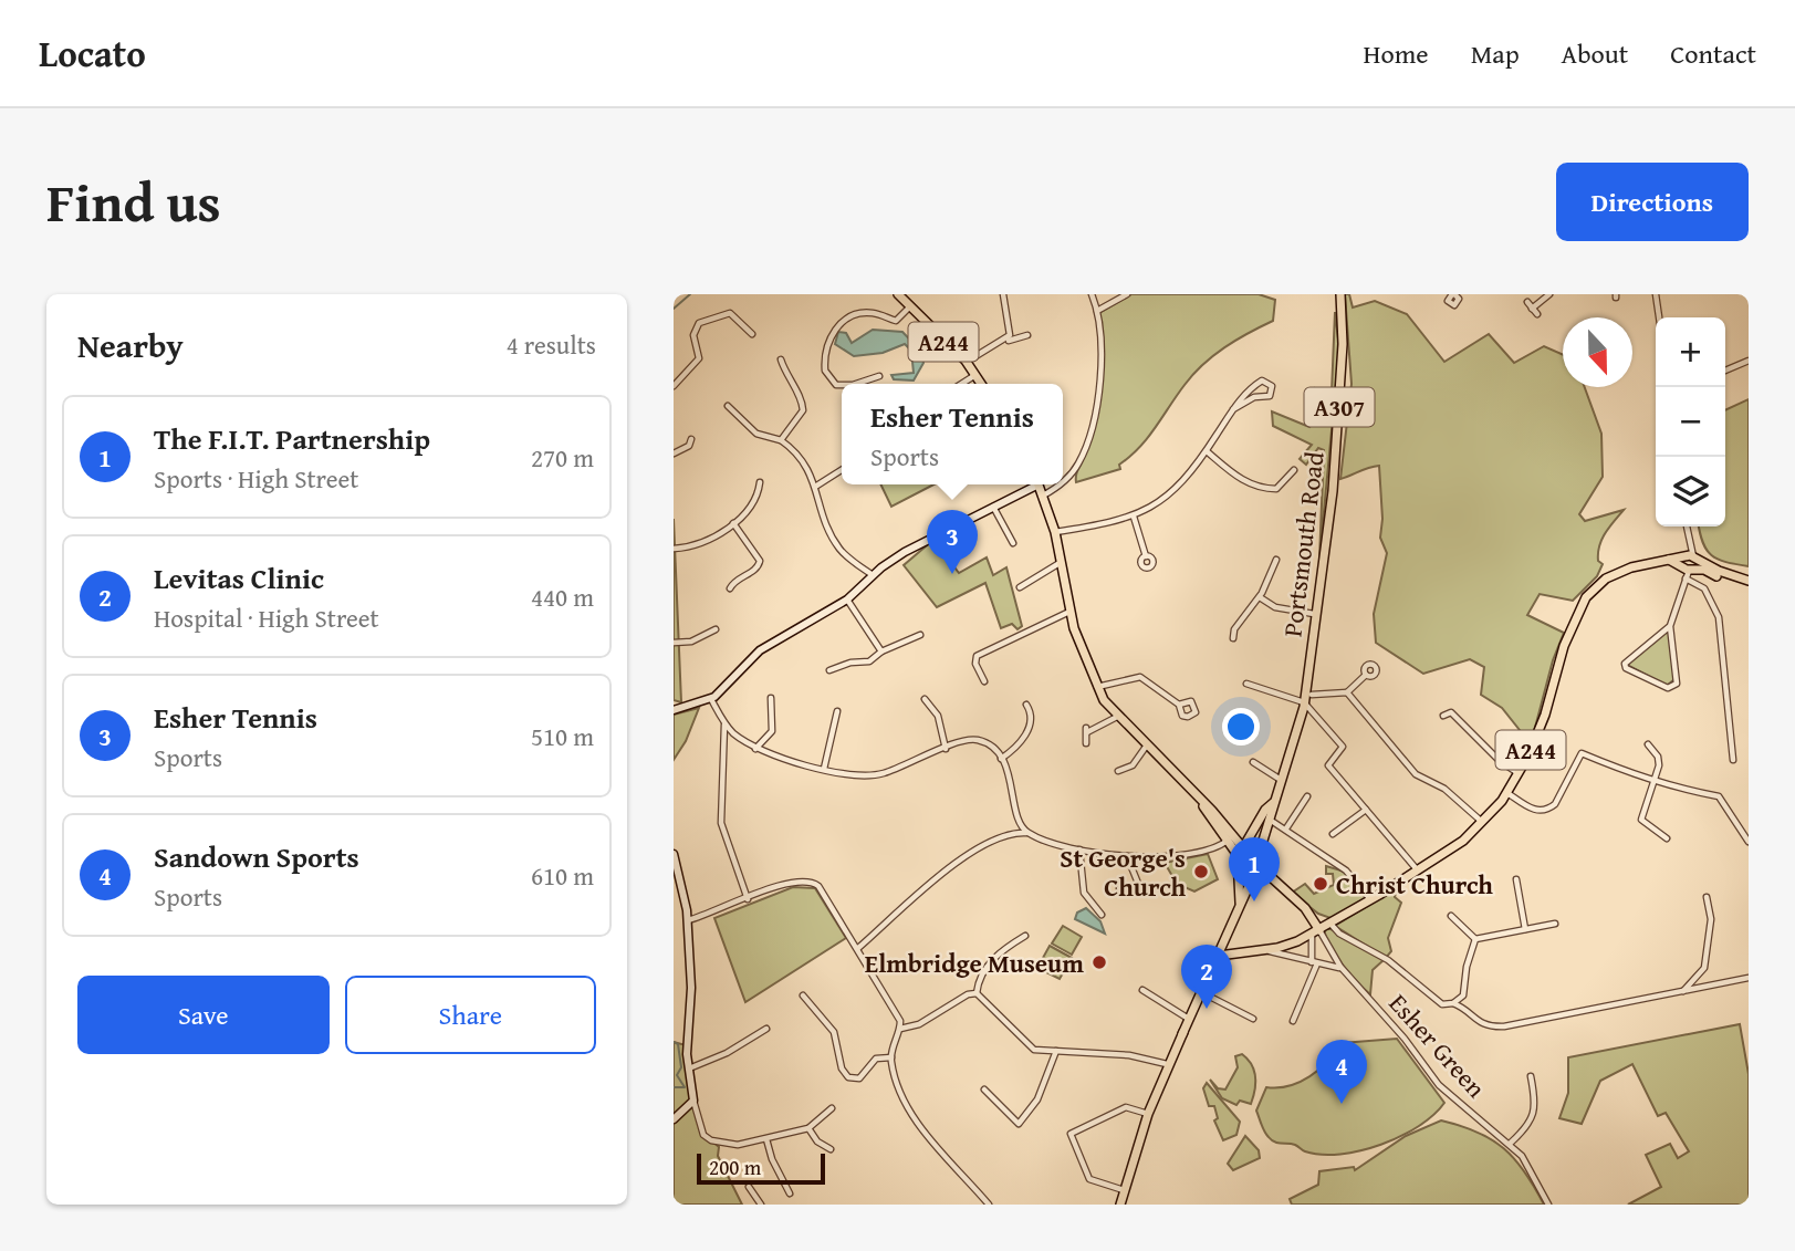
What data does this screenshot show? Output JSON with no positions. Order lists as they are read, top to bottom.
{
  "streets": {
    "main road": ["A244", "A307", "Portsmouth Road"],
    "street": ["Esher Green"]
  },
  "crossings": [
    ["A244", "Esher Green"],
    ["A307", "Portsmouth Road"]
  ],
  "places": ["St George's Church", "Christ Church", "Elmbridge Museum"],
  "scale_bar": "200 m",
  "north": "bottom",
  "page": {
    "header": "Locato",
    "nav": [
      "Home",
      "Map",
      "About",
      "Contact"
    ],
    "title": "Find us",
    "buttons": [
      "Directions",
      ["Save", "Share"]
    ],
    "heading": ["Nearby", "4 results"],
    "map_buttons": ["+", "−"],
    "popup": ["Esher Tennis", "Sports"],
    "list": [
      {
        "mark": "1",
        "name": "The F.I.T. Partnership",
        "note": "Sports · High Street",
        "value": "270 m"
      },
      {
        "mark": "2",
        "name": "Levitas Clinic",
        "note": "Hospital · High Street",
        "value": "440 m"
      },
      {
        "mark": "3",
        "name": "Esher Tennis",
        "note": "Sports",
        "value": "510 m"
      },
      {
        "mark": "4",
        "name": "Sandown Sports",
        "note": "Sports",
        "value": "610 m"
      }
    ],
    "pins": [
      "3",
      "1",
      "2",
      "4"
    ],
    "scale": "200 m"
  }
}
